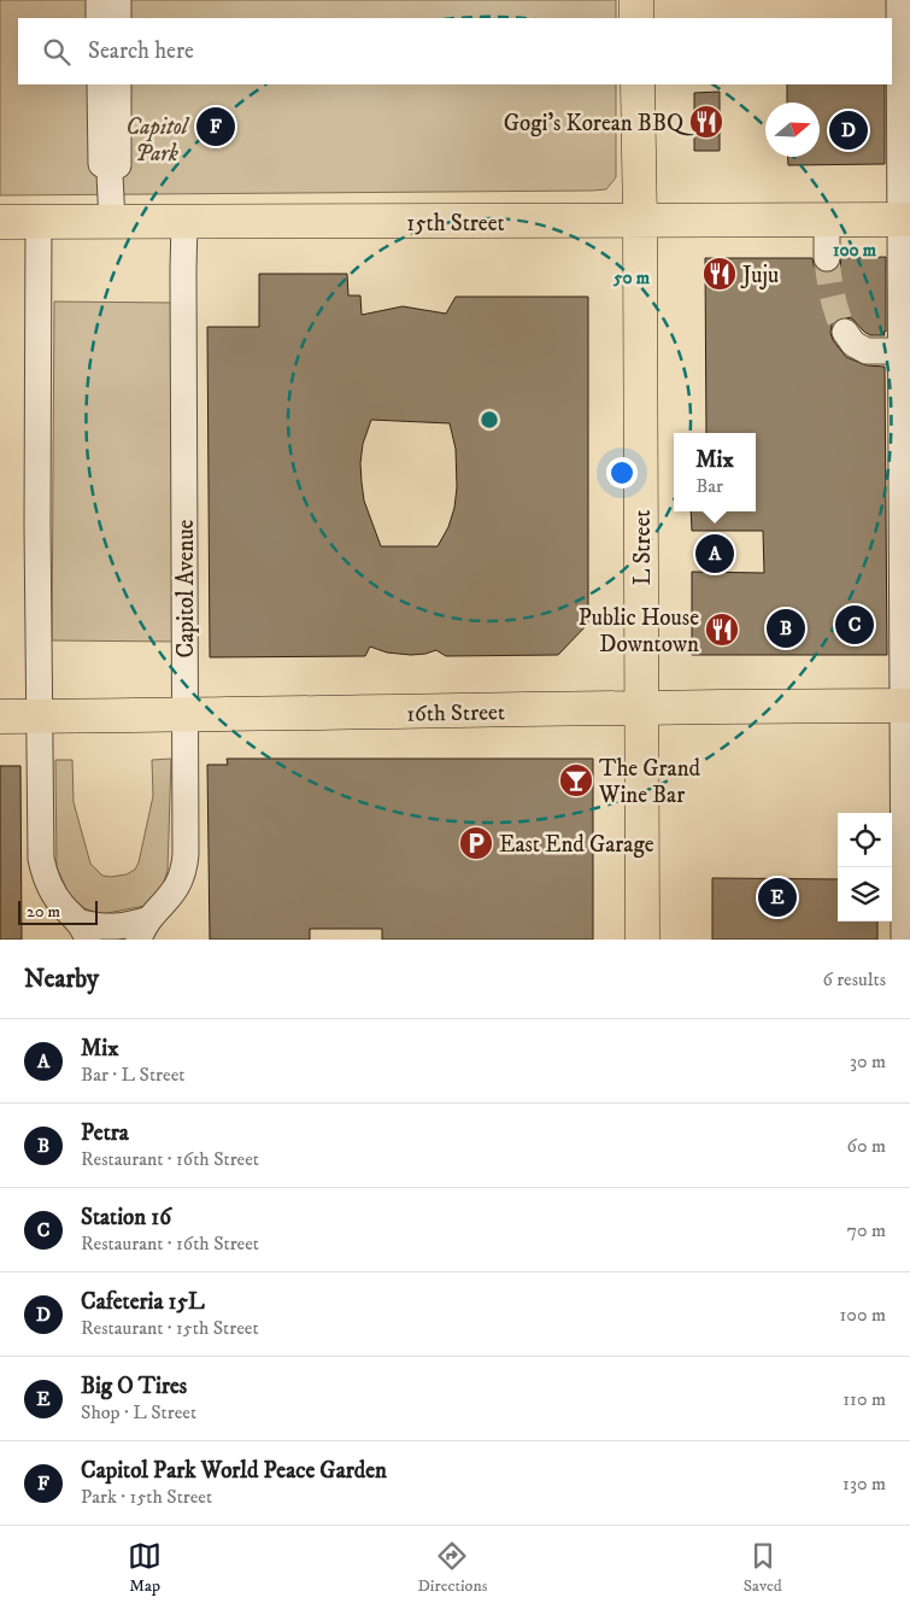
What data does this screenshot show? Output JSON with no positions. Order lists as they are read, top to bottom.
{
  "streets": {
    "main road": ["15th Street", "L Street", "16th Street"],
    "street": ["Capitol Avenue"]
  },
  "crossings": [
    ["15th Street", "L Street"],
    ["15th Street", "Capitol Avenue"],
    ["L Street", "16th Street"],
    ["Capitol Avenue", "16th Street"]
  ],
  "parks": ["Capitol Park"],
  "places": {
    "restaurant": ["Gogi's Korean BBQ", "Juju", "Public House Downtown"],
    "bar": ["The Grand Wine Bar"],
    "parking": ["East End Garage"]
  },
  "scale_bar": "20 m",
  "north": "right",
  "page": {
    "search": "Search here",
    "pins": [
      "F",
      "D",
      "A",
      "C",
      "B",
      "E"
    ],
    "popup": ["Mix", "Bar"],
    "scale": "20 m",
    "heading": ["Nearby", "6 results"],
    "list": [
      {
        "mark": "A",
        "name": "Mix",
        "note": "Bar · L Street",
        "value": "30 m"
      },
      {
        "mark": "B",
        "name": "Petra",
        "note": "Restaurant · 16th Street",
        "value": "60 m"
      },
      {
        "mark": "C",
        "name": "Station 16",
        "note": "Restaurant · 16th Street",
        "value": "70 m"
      },
      {
        "mark": "D",
        "name": "Cafeteria 15L",
        "note": "Restaurant · 15th Street",
        "value": "100 m"
      },
      {
        "mark": "E",
        "name": "Big O Tires",
        "note": "Shop · L Street",
        "value": "110 m"
      },
      {
        "mark": "F",
        "name": "Capitol Park World Peace Garden",
        "note": "Park · 15th Street",
        "value": "130 m"
      }
    ],
    "nav": ["Map", "Directions", "Saved"]
  },
  "rings": ["100 m", "50 m"]
}
